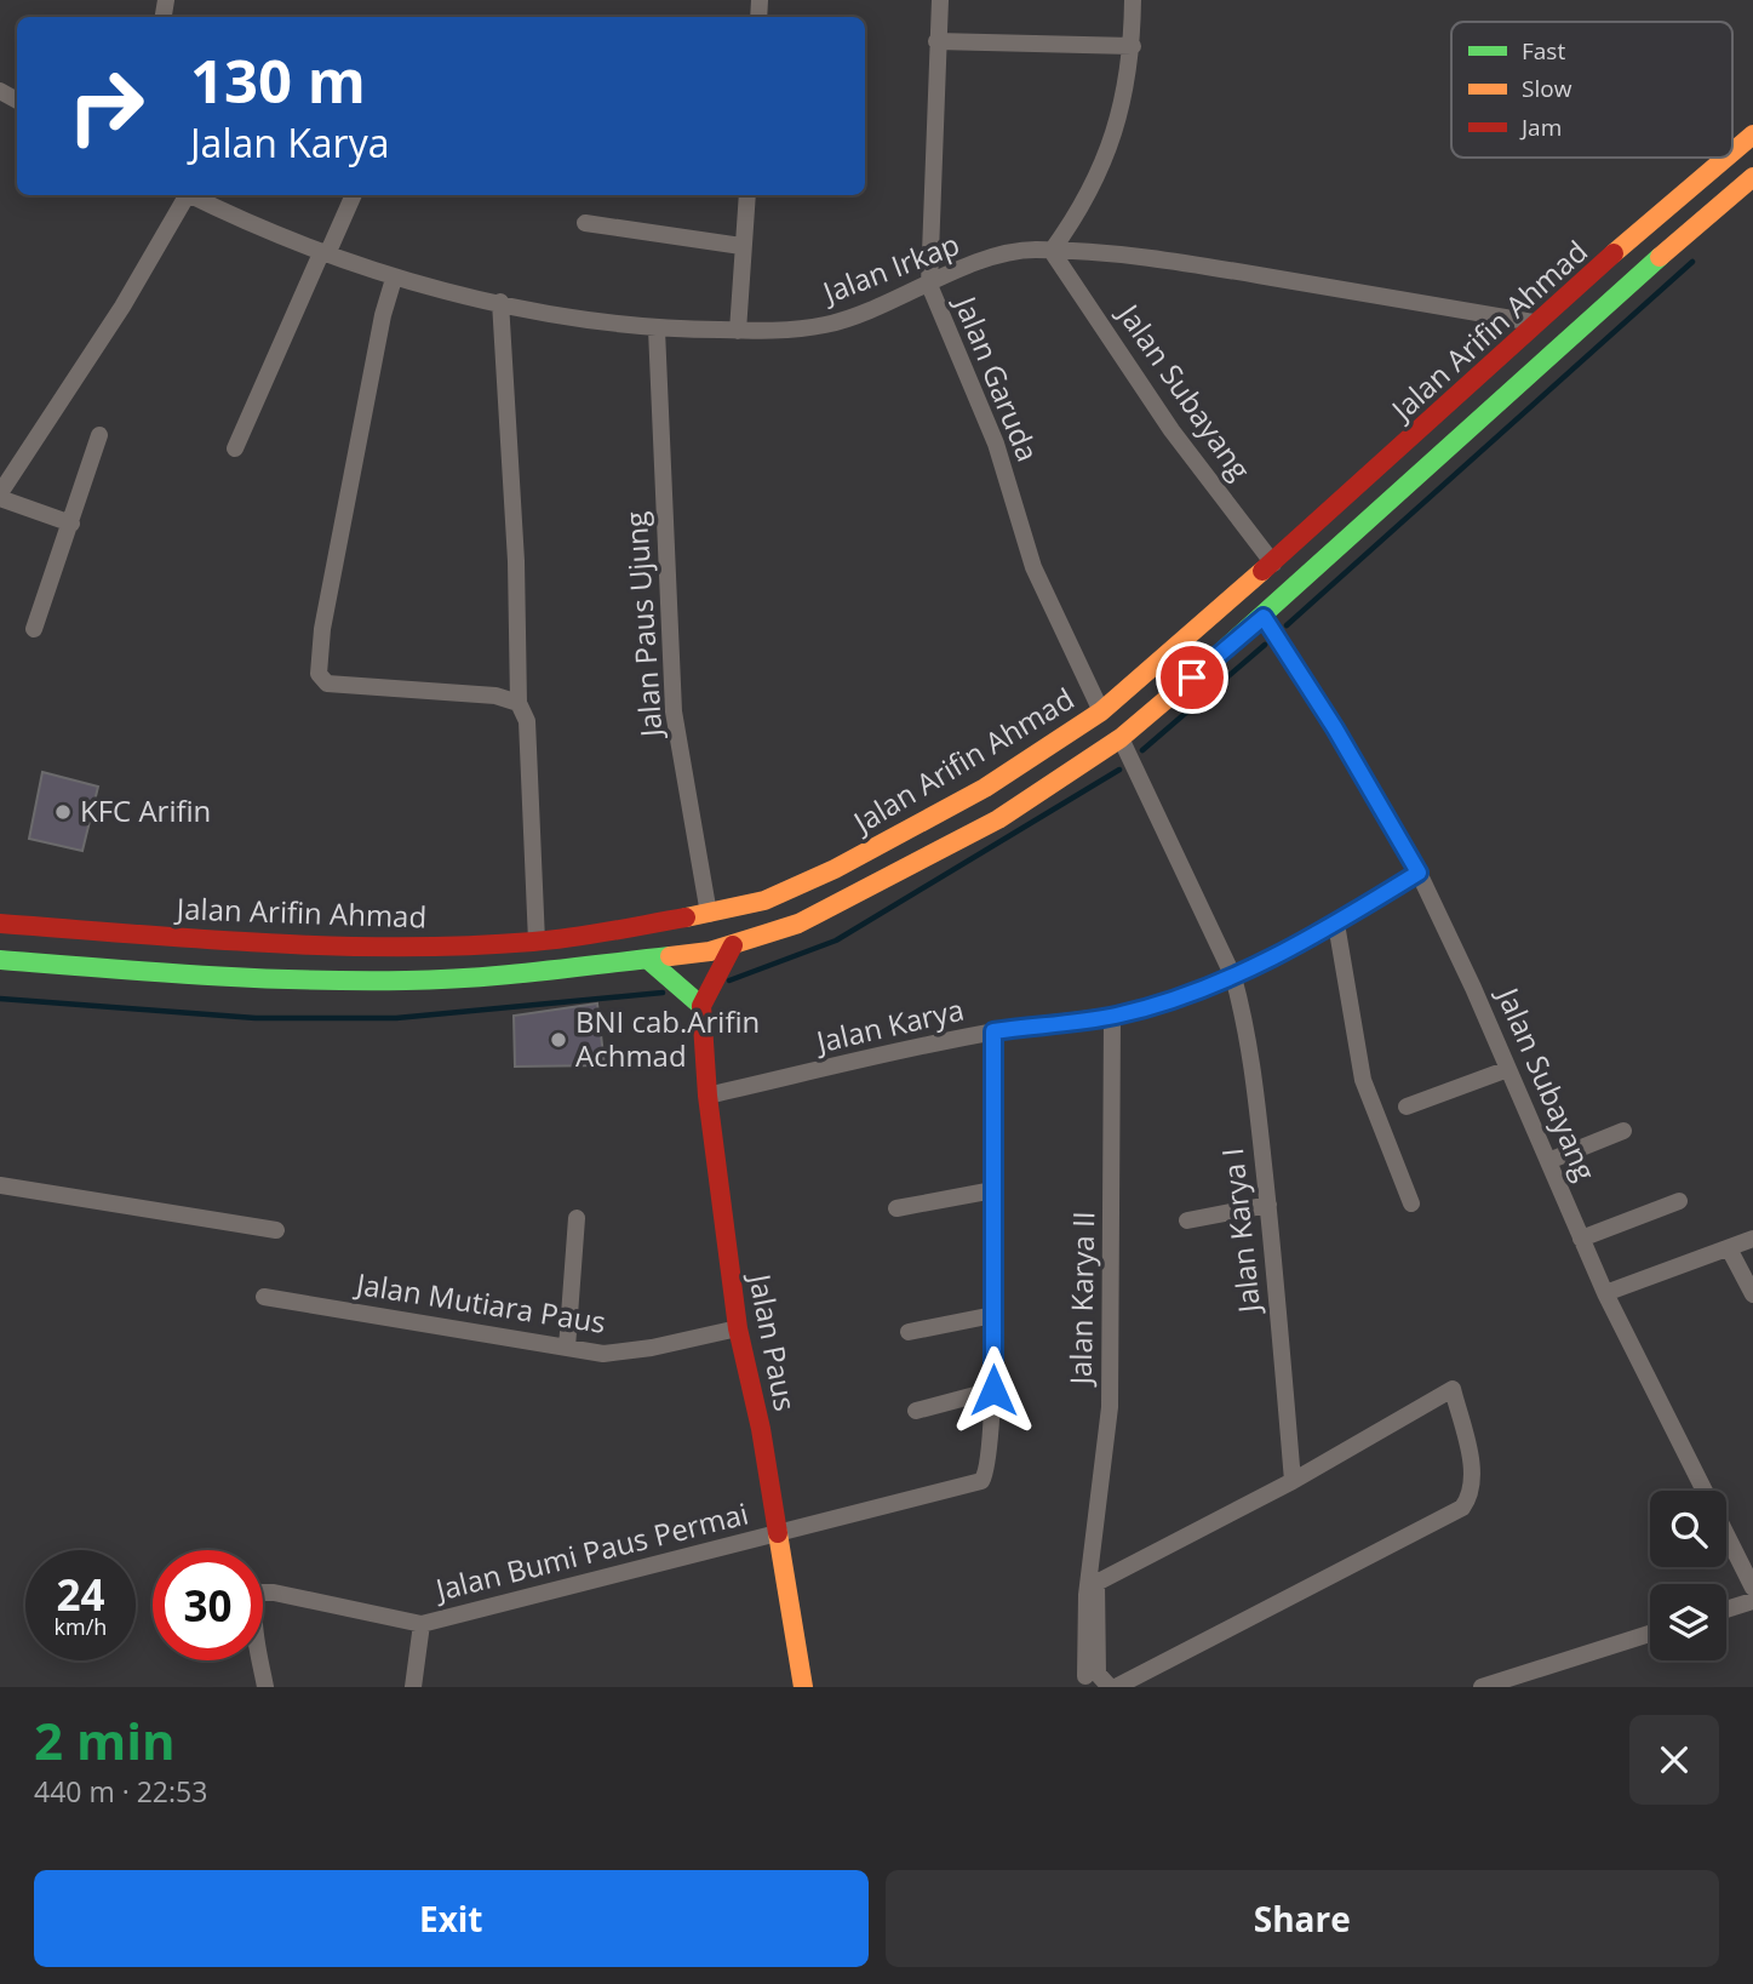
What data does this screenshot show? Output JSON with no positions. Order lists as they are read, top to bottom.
{
  "streets": {
    "main road": ["Jalan Arifin Ahmad", "Jalan Paus"],
    "street": [
      "Jalan Irkap",
      "Jalan Garuda",
      "Jalan Subayang",
      "Jalan Paus Ujung",
      "Jalan Karya",
      "Jalan Karya I",
      "Jalan Karya II",
      "Jalan Mutiara Paus",
      "Jalan Bumi Paus Permai"
    ]
  },
  "crossings": [
    ["Jalan Irkap", "Jalan Arifin Ahmad"],
    ["Jalan Irkap", "Jalan Garuda"],
    ["Jalan Irkap", "Jalan Subayang"],
    ["Jalan Irkap", "Jalan Paus Ujung"],
    ["Jalan Arifin Ahmad", "Jalan Garuda"],
    ["Jalan Arifin Ahmad", "Jalan Subayang"],
    ["Jalan Arifin Ahmad", "Jalan Paus Ujung"],
    ["Jalan Subayang", "Jalan Karya"],
    ["Jalan Karya", "Jalan Karya I"],
    ["Jalan Karya", "Jalan Karya II"],
    ["Jalan Karya", "Jalan Paus"],
    ["Jalan Mutiara Paus", "Jalan Paus"],
    ["Jalan Paus", "Jalan Bumi Paus Permai"]
  ],
  "places": ["KFC Arifin", "BNI cab.Arifin Achmad"],
  "legend": ["Fast", "Slow", "Jam"],
  "page": {
    "turn": ["130 m", "Jalan Karya"],
    "speed": "24 km/h",
    "limit": "30",
    "heading": ["2 min", "440 m · 22:53"],
    "buttons": ["Exit", "Share"]
  }
}
